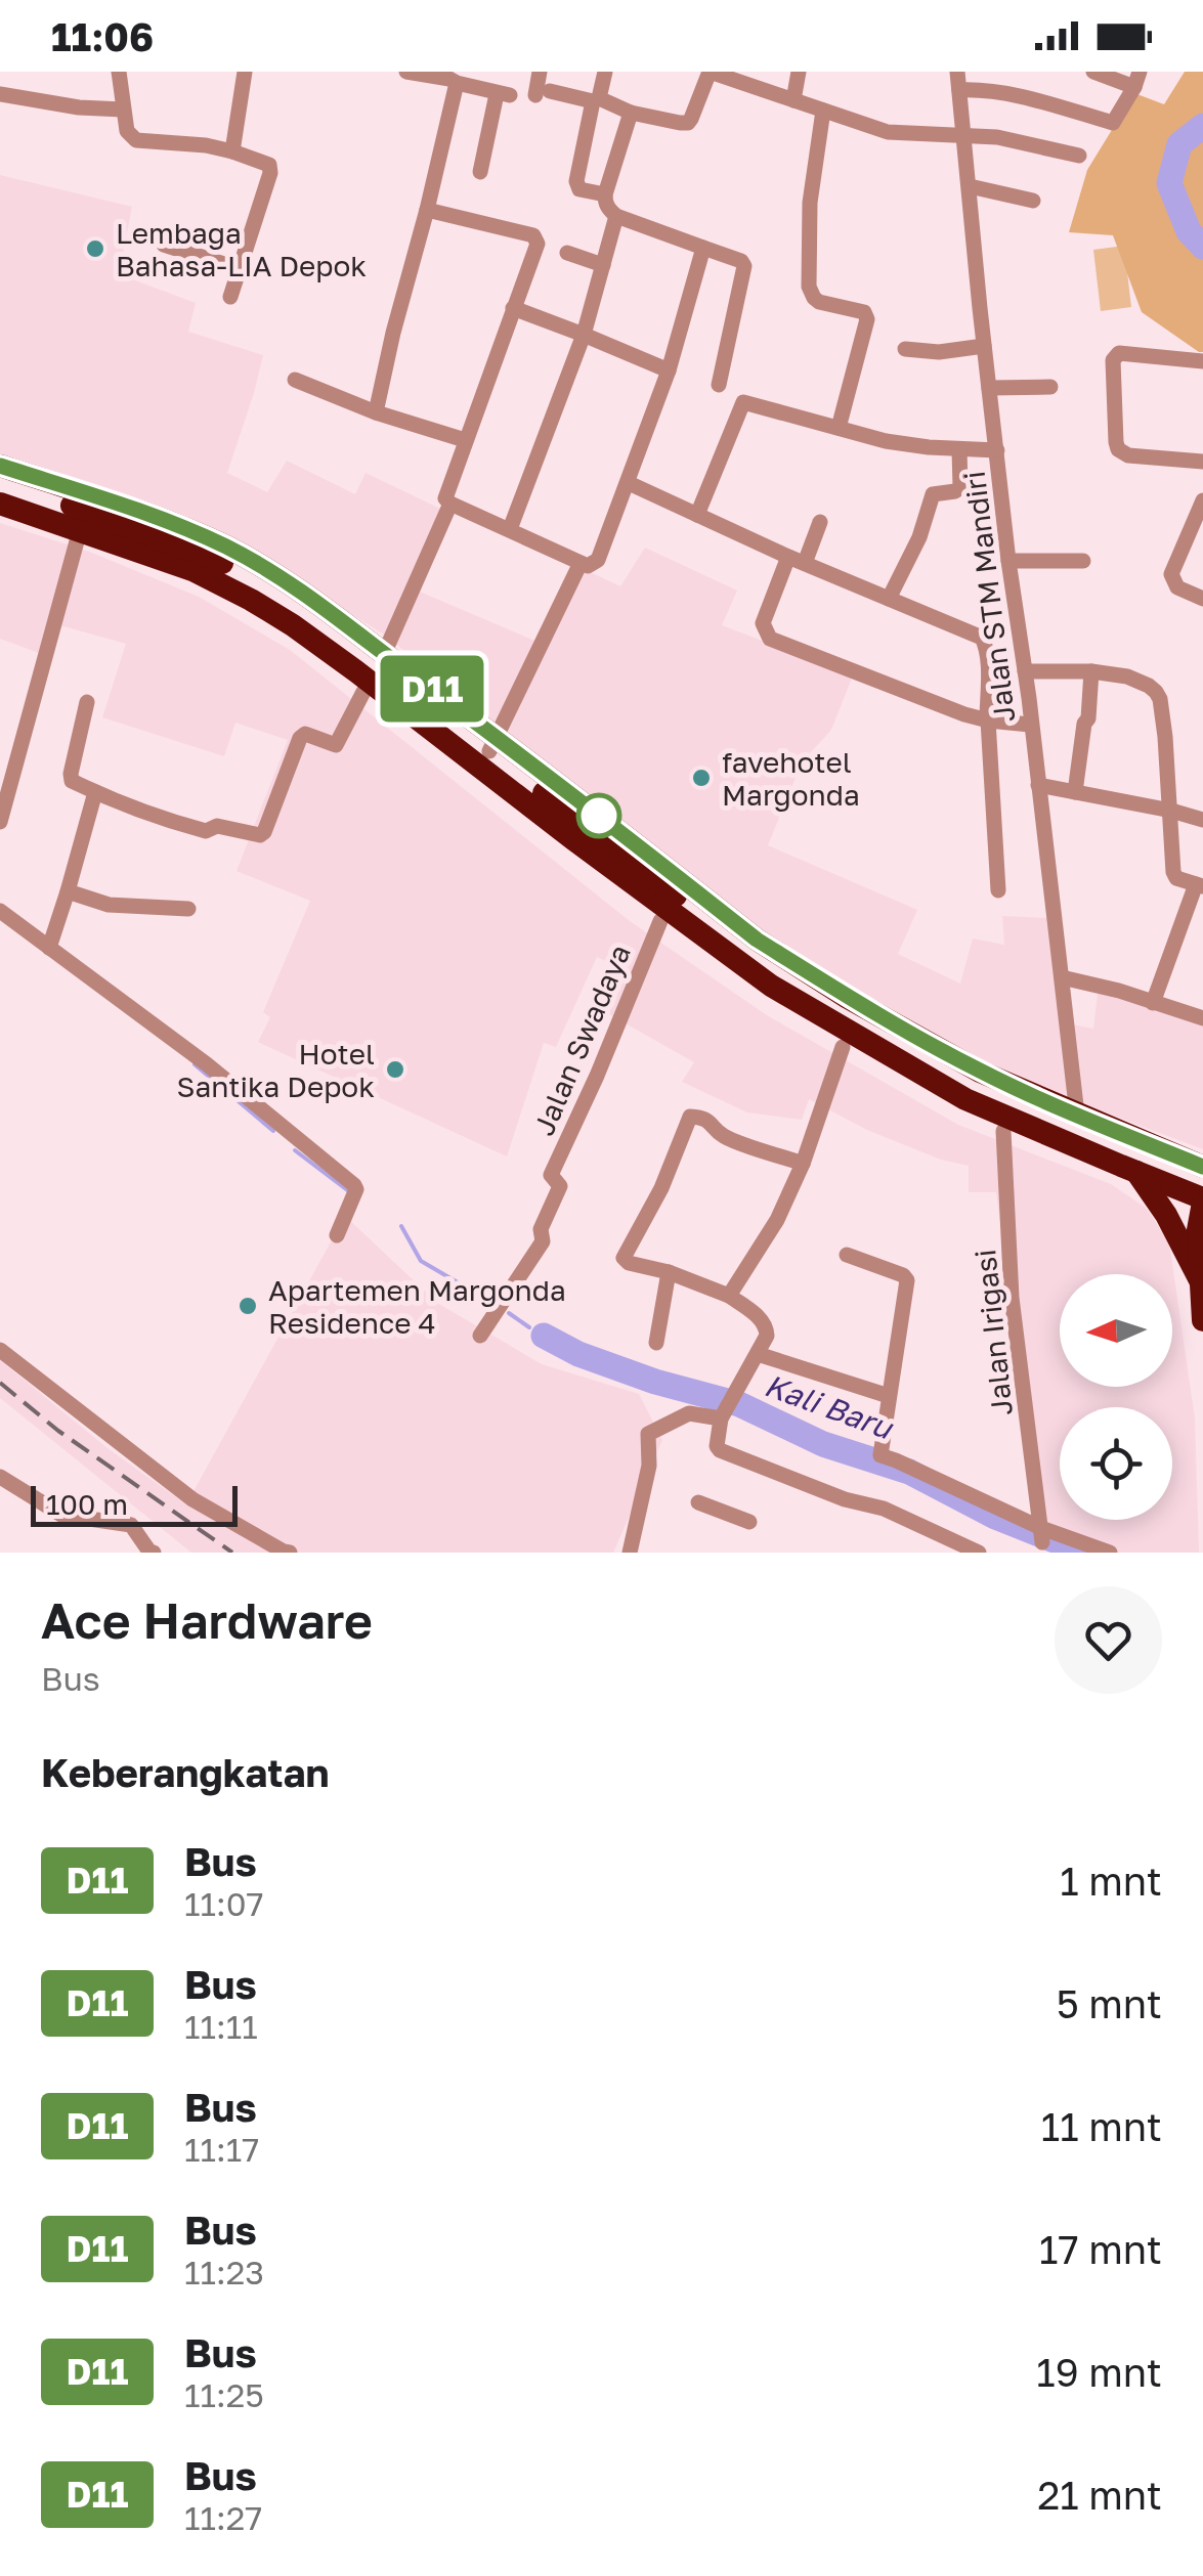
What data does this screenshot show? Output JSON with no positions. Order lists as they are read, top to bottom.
{
  "streets": {
    "street": ["Jalan STM Mandiri", "Jalan Swadaya", "Jalan Irigasi"]
  },
  "water": ["Kali Baru"],
  "places": [
    "Lembaga Bahasa-LIA Depok",
    "favehotel Margonda",
    "Hotel Santika Depok",
    "Apartemen Margonda Residence 4"
  ],
  "lines": ["bus line D11"],
  "scale_bar": "100 m",
  "north": "left",
  "page": {
    "status": "11:06",
    "on_map": "D11",
    "scale": "100 m",
    "heading": [
      ["Ace Hardware", "Bus"],
      "Keberangkatan"
    ],
    "list": [
      {
        "mark": "D11",
        "name": "Bus",
        "note": "11:07",
        "value": "1 mnt"
      },
      {
        "mark": "D11",
        "name": "Bus",
        "note": "11:11",
        "value": "5 mnt"
      },
      {
        "mark": "D11",
        "name": "Bus",
        "note": "11:17",
        "value": "11 mnt"
      },
      {
        "mark": "D11",
        "name": "Bus",
        "note": "11:23",
        "value": "17 mnt"
      },
      {
        "mark": "D11",
        "name": "Bus",
        "note": "11:25",
        "value": "19 mnt"
      },
      {
        "mark": "D11",
        "name": "Bus",
        "note": "11:27",
        "value": "21 mnt"
      }
    ]
  }
}
